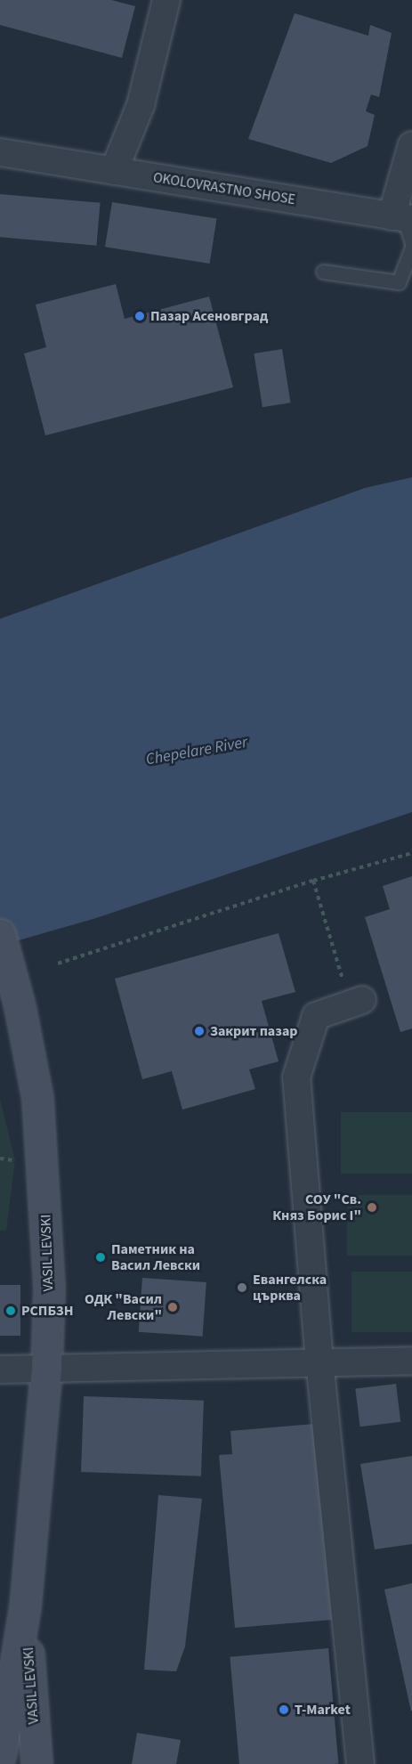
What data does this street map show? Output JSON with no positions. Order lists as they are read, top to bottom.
{
  "streets": {
    "main road": ["VASIL LEVSKI"],
    "street": ["OKOLOVRASTNO SHOSE"]
  },
  "water": ["Chepelare River"],
  "places": [
    "Пазар Асеновград",
    "Закрит пазар",
    "СОУ \"Св. Княз Борис I\"",
    "Паметник на Васил Левски",
    "Евангелска църква",
    "ОДК \"Васил Левски\"",
    "РСПБЗН",
    "T-Market"
  ]
}
